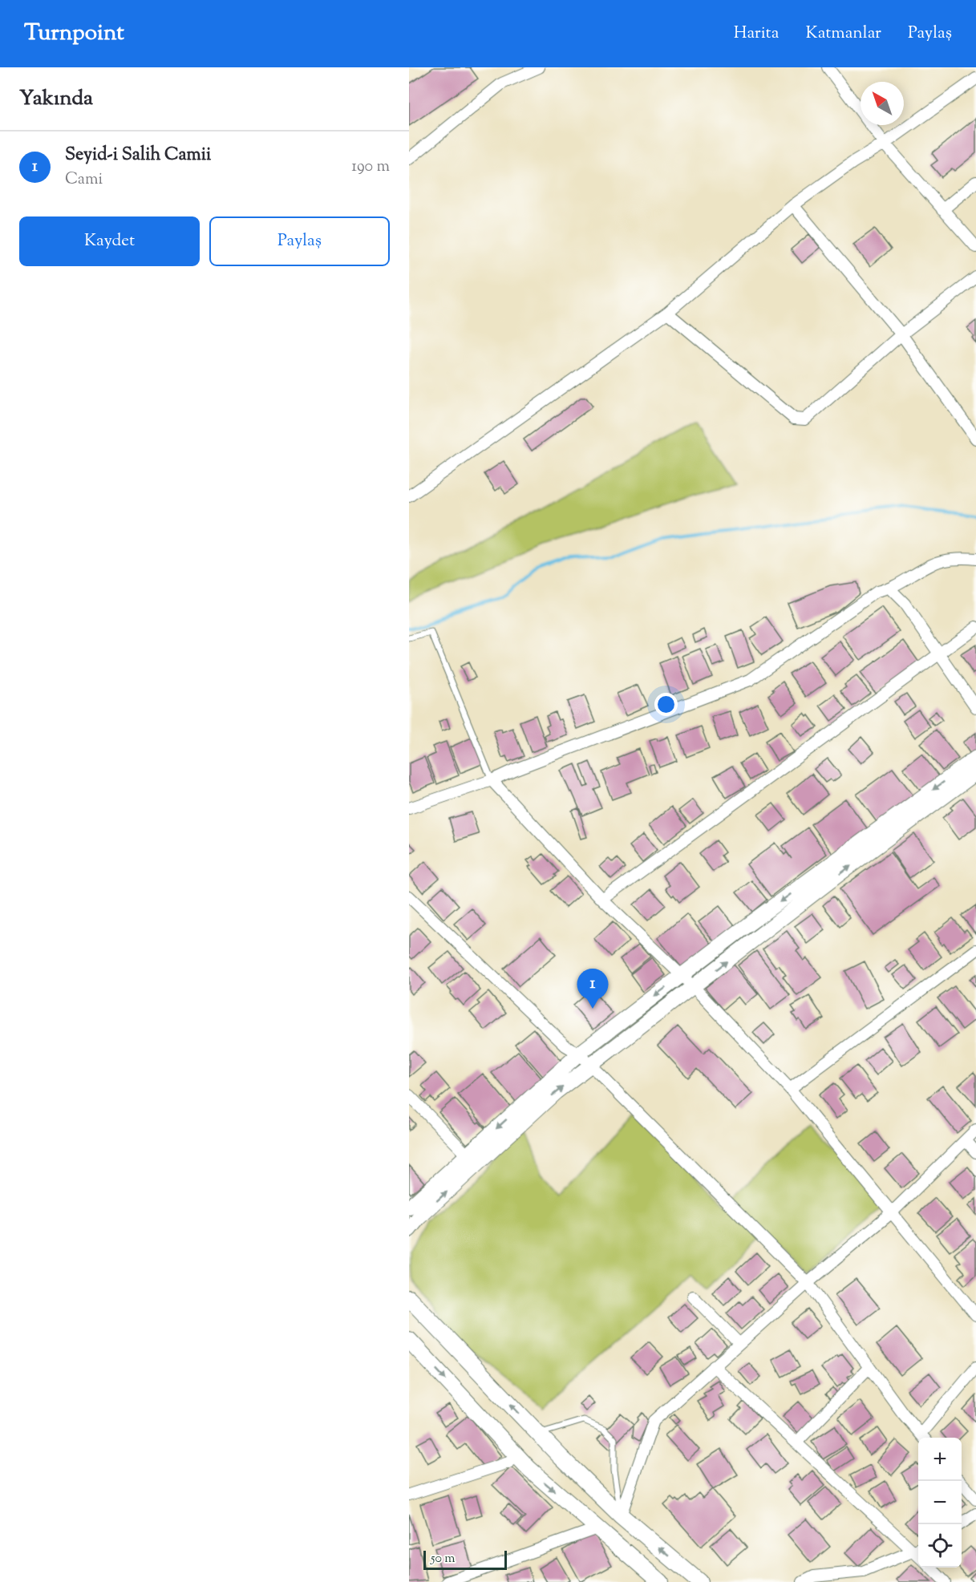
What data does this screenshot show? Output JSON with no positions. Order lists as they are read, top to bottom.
{
  "scale_bar": "50 m",
  "north": "top left",
  "page": {
    "header": "Turnpoint",
    "nav": ["Harita", "Katmanlar", "Paylaş"],
    "heading": "Yakında",
    "list": [
      {
        "mark": "1",
        "name": "Seyid-i Salih Camii",
        "note": "Cami",
        "value": "190 m"
      }
    ],
    "buttons": ["Kaydet", "Paylaş"],
    "pins": "1",
    "map_buttons": ["+", "−"],
    "scale": "50 m"
  }
}
